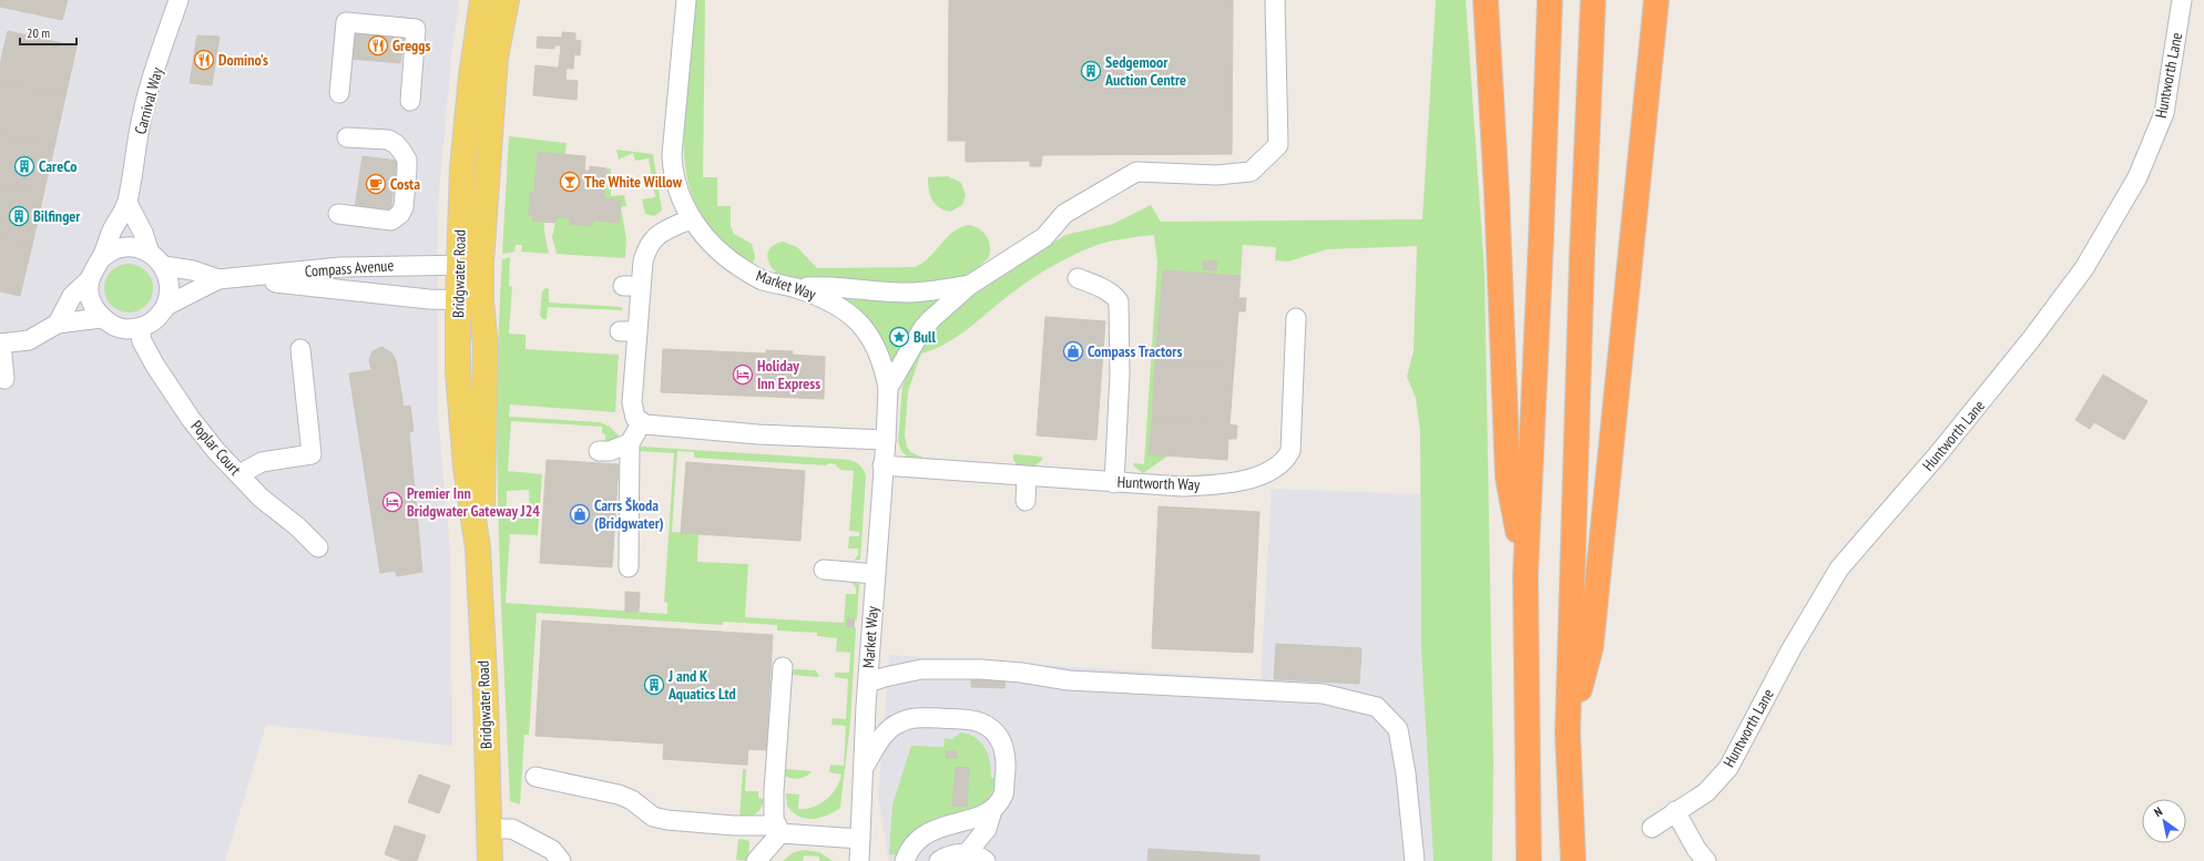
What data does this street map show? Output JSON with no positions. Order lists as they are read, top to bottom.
{
  "streets": {
    "main road": ["Bridgwater Road"],
    "street": [
      "Huntworth Lane",
      "Carnival Way",
      "Compass Avenue",
      "Market Way",
      "Poplar Court",
      "Huntworth Way"
    ]
  },
  "crossings": [
    ["Carnival Way", "Compass Avenue"],
    ["Carnival Way", "Poplar Court"],
    ["Compass Avenue", "Bridgwater Road"],
    ["Compass Avenue", "Poplar Court"],
    ["Market Way", "Huntworth Way"]
  ],
  "places": {
    "restaurant": ["Greggs", "Domino's"],
    "building": [
      "Sedgemoor Auction Centre",
      "CareCo",
      "Bilfinger",
      "J and K Aquatics Ltd"
    ],
    "bar": ["The White Willow"],
    "cafe": ["Costa"],
    "place": ["Bull"],
    "shop": ["Compass Tractors", "Carrs Škoda (Bridgwater)"],
    "hotel": ["Holiday Inn Express", "Premier Inn Bridgwater Gateway J24"]
  },
  "scale_bar": "20 m",
  "north": "top left"
}
